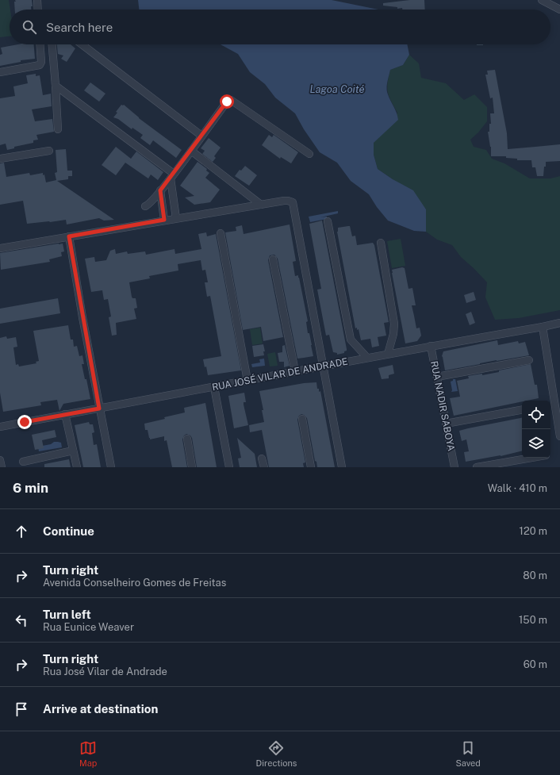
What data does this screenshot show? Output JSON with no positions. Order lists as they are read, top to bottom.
{
  "streets": {
    "street": ["RUA JOSÉ VILAR DE ANDRADE", "RUA NADIR SABOYA"]
  },
  "crossings": [
    ["RUA JOSÉ VILAR DE ANDRADE", "RUA NADIR SABOYA"]
  ],
  "water": ["Lagoa Coité"],
  "page": {
    "search": "Search here",
    "heading": ["6 min", "Walk · 410 m"],
    "list": [
      ["Continue", "120 m"],
      ["Turn right", "Avenida Conselheiro Gomes de Freitas", "80 m"],
      ["Turn left", "Rua Eunice Weaver", "150 m"],
      ["Turn right", "Rua José Vilar de Andrade", "60 m"],
      "Arrive at destination"
    ],
    "nav": ["Map", "Directions", "Saved"]
  }
}
